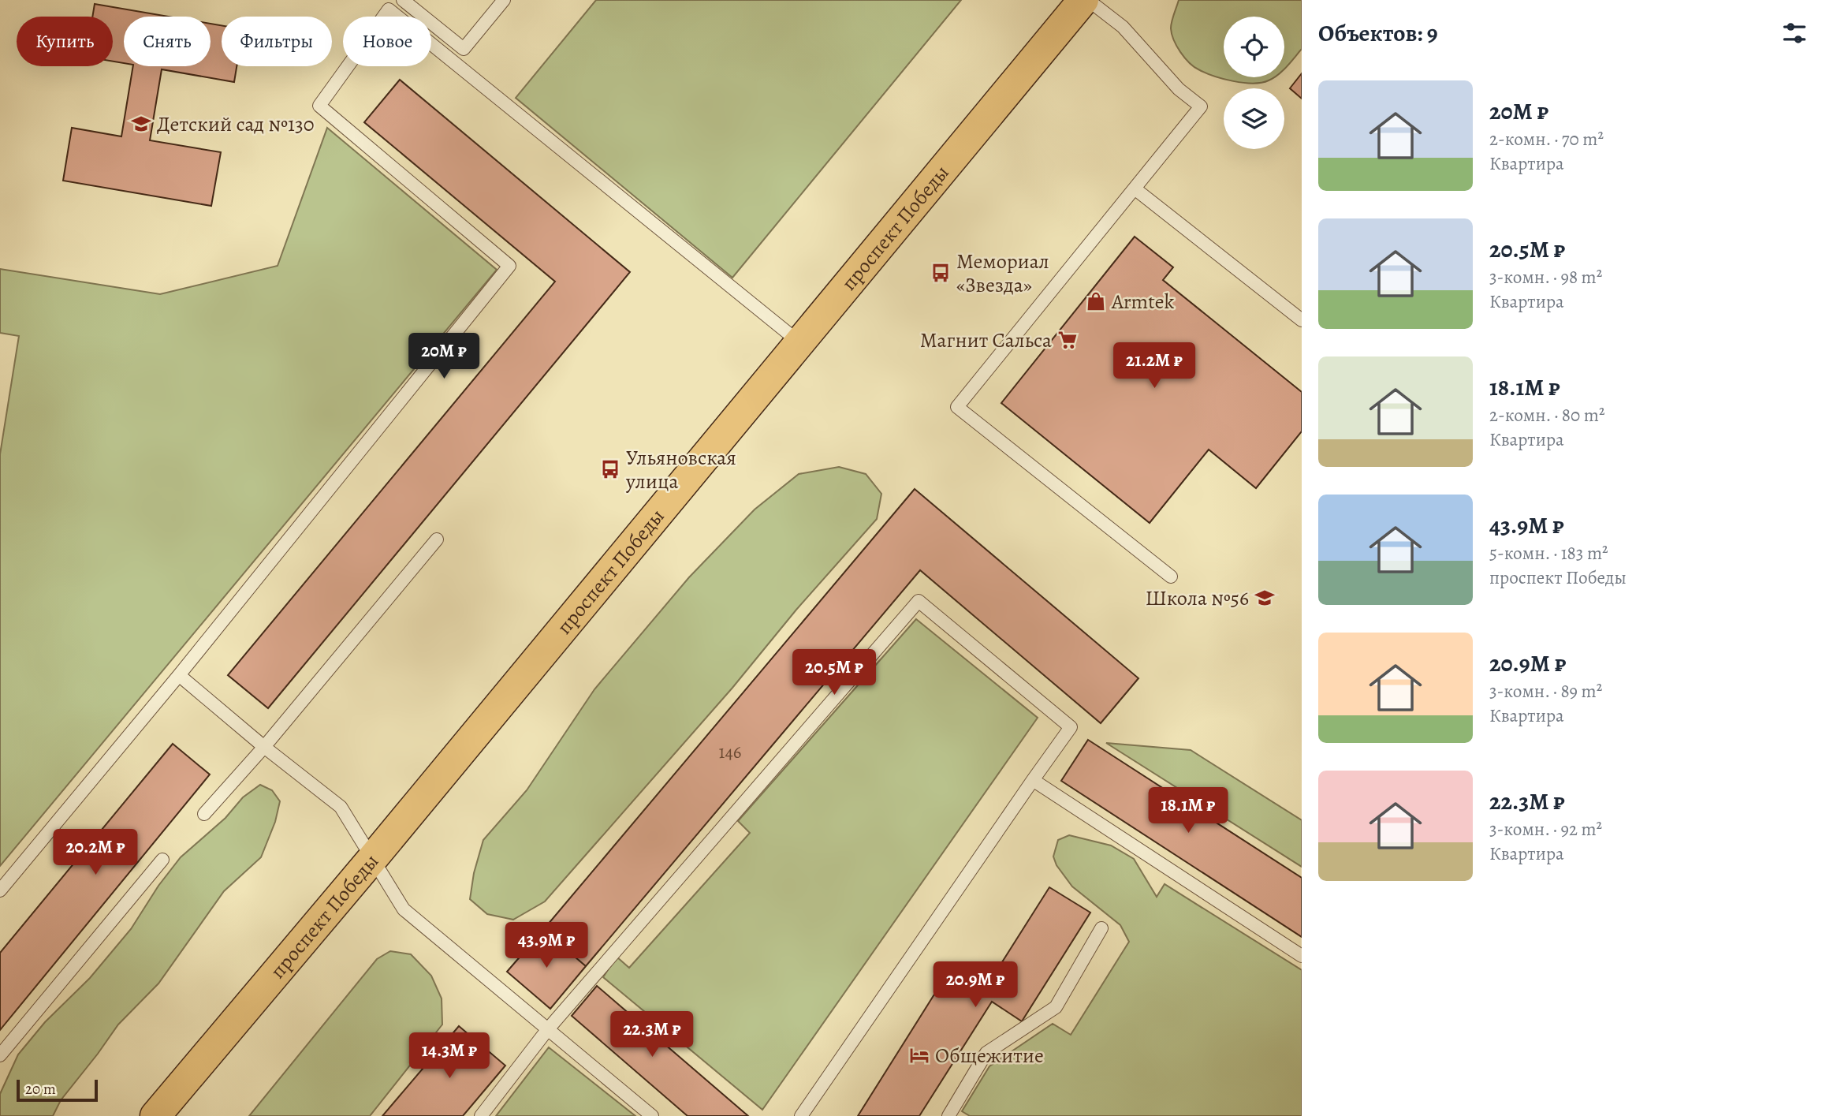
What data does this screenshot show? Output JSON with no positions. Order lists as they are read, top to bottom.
{
  "streets": {
    "main road": ["проспект Победы"]
  },
  "places": {
    "school or university": ["Детский сад №130", "Школа №56"],
    "bus stop": ["Мемориал «Звезда»", "Ульяновская улица"],
    "shop": ["Armtek"],
    "supermarket": ["Магнит Сальса"],
    "hotel": ["Общежитие"]
  },
  "house_numbers": ["146"],
  "scale_bar": "20 m",
  "page": {
    "heading": "Объектов: 9",
    "chip": [
      "Купить",
      "Снять",
      "Фильтры",
      "Новое"
    ],
    "list": [
      {
        "name": "20M ₽",
        "note": "2-комн. · 70 m² · Квартира"
      },
      {
        "name": "20.5M ₽",
        "note": "3-комн. · 98 m² · Квартира"
      },
      {
        "name": "18.1M ₽",
        "note": "2-комн. · 80 m² · Квартира"
      },
      {
        "name": "43.9M ₽",
        "note": "5-комн. · 183 m² · проспект Победы"
      },
      {
        "name": "20.9M ₽",
        "note": "3-комн. · 89 m² · Квартира"
      },
      {
        "name": "22.3M ₽",
        "note": "3-комн. · 92 m² · Квартира"
      }
    ],
    "price": [
      "20M ₽",
      "21.2M ₽",
      "20.5M ₽",
      "18.1M ₽",
      "20.2M ₽",
      "43.9M ₽",
      "20.9M ₽",
      "22.3M ₽",
      "14.3M ₽"
    ],
    "scale": "20 m"
  }
}
